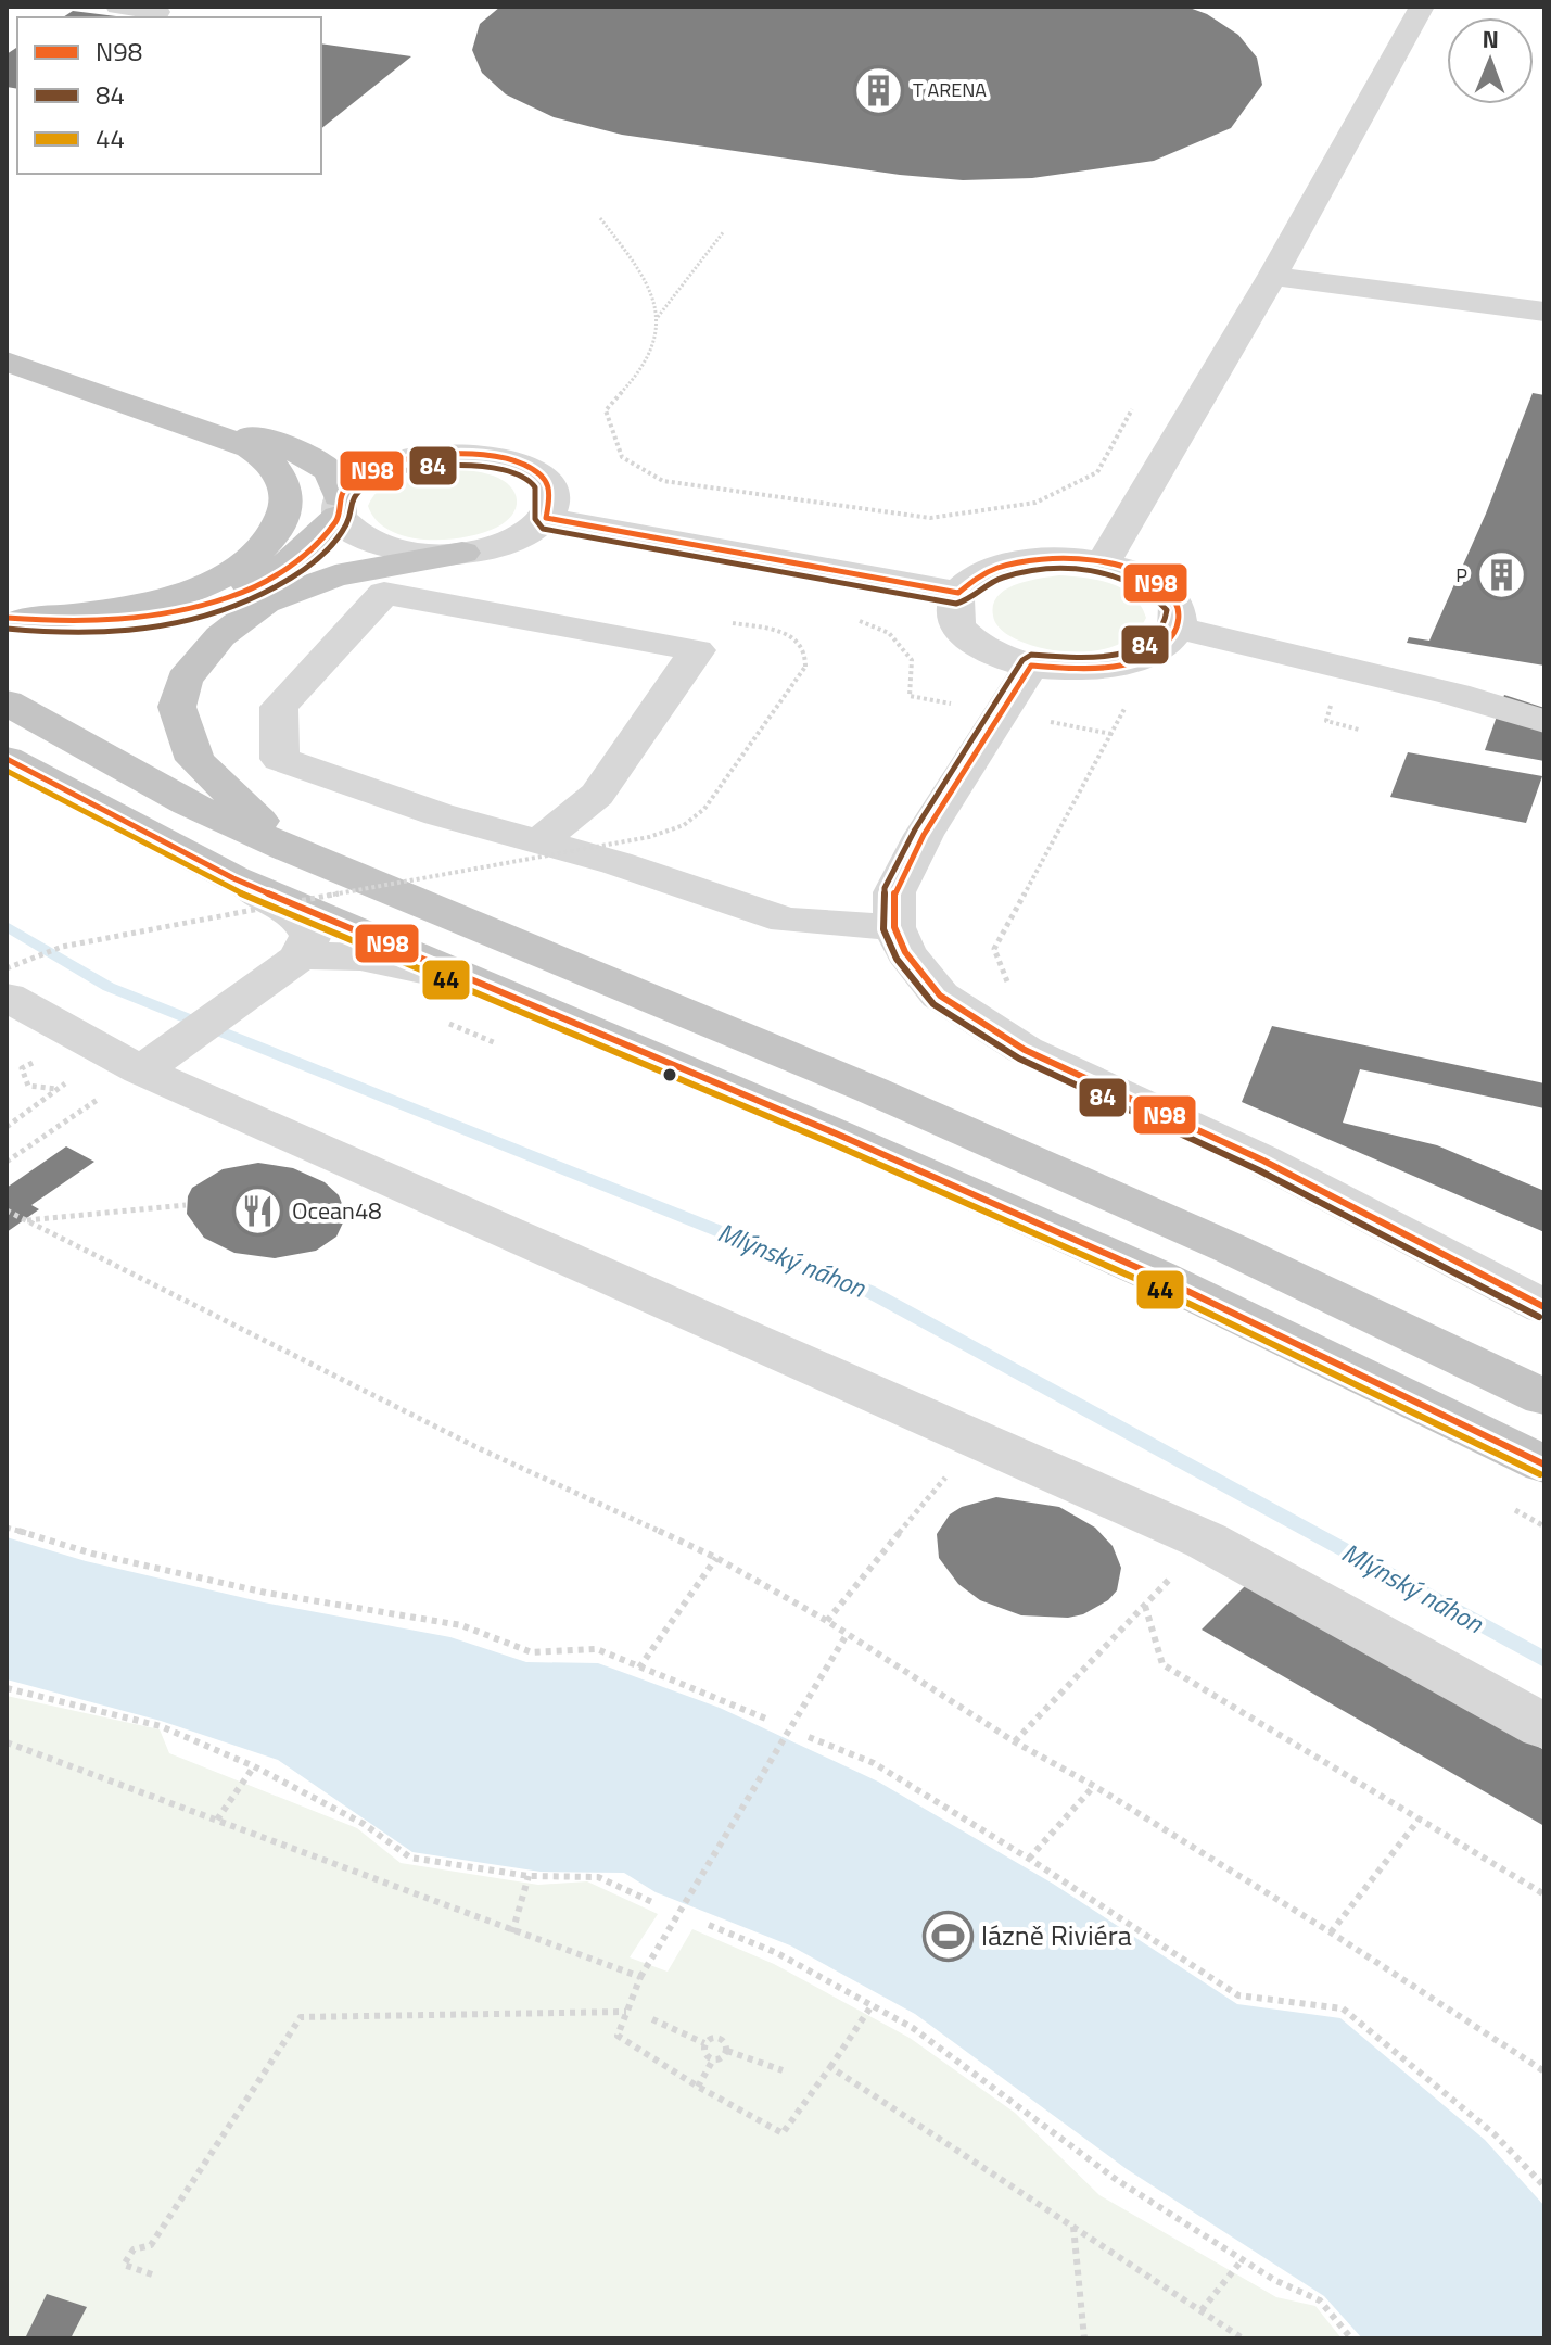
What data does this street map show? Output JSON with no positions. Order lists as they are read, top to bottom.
{
  "water": ["Mlýnský náhon"],
  "places": {
    "building": ["T ARENA", "P"],
    "restaurant": ["Ocean48"],
    "sports": ["lázně Riviéra"]
  },
  "lines": ["transit line N98", "transit line 84", "transit line 44"],
  "legend": ["N98", "84", "44"],
  "north": "top"
}
